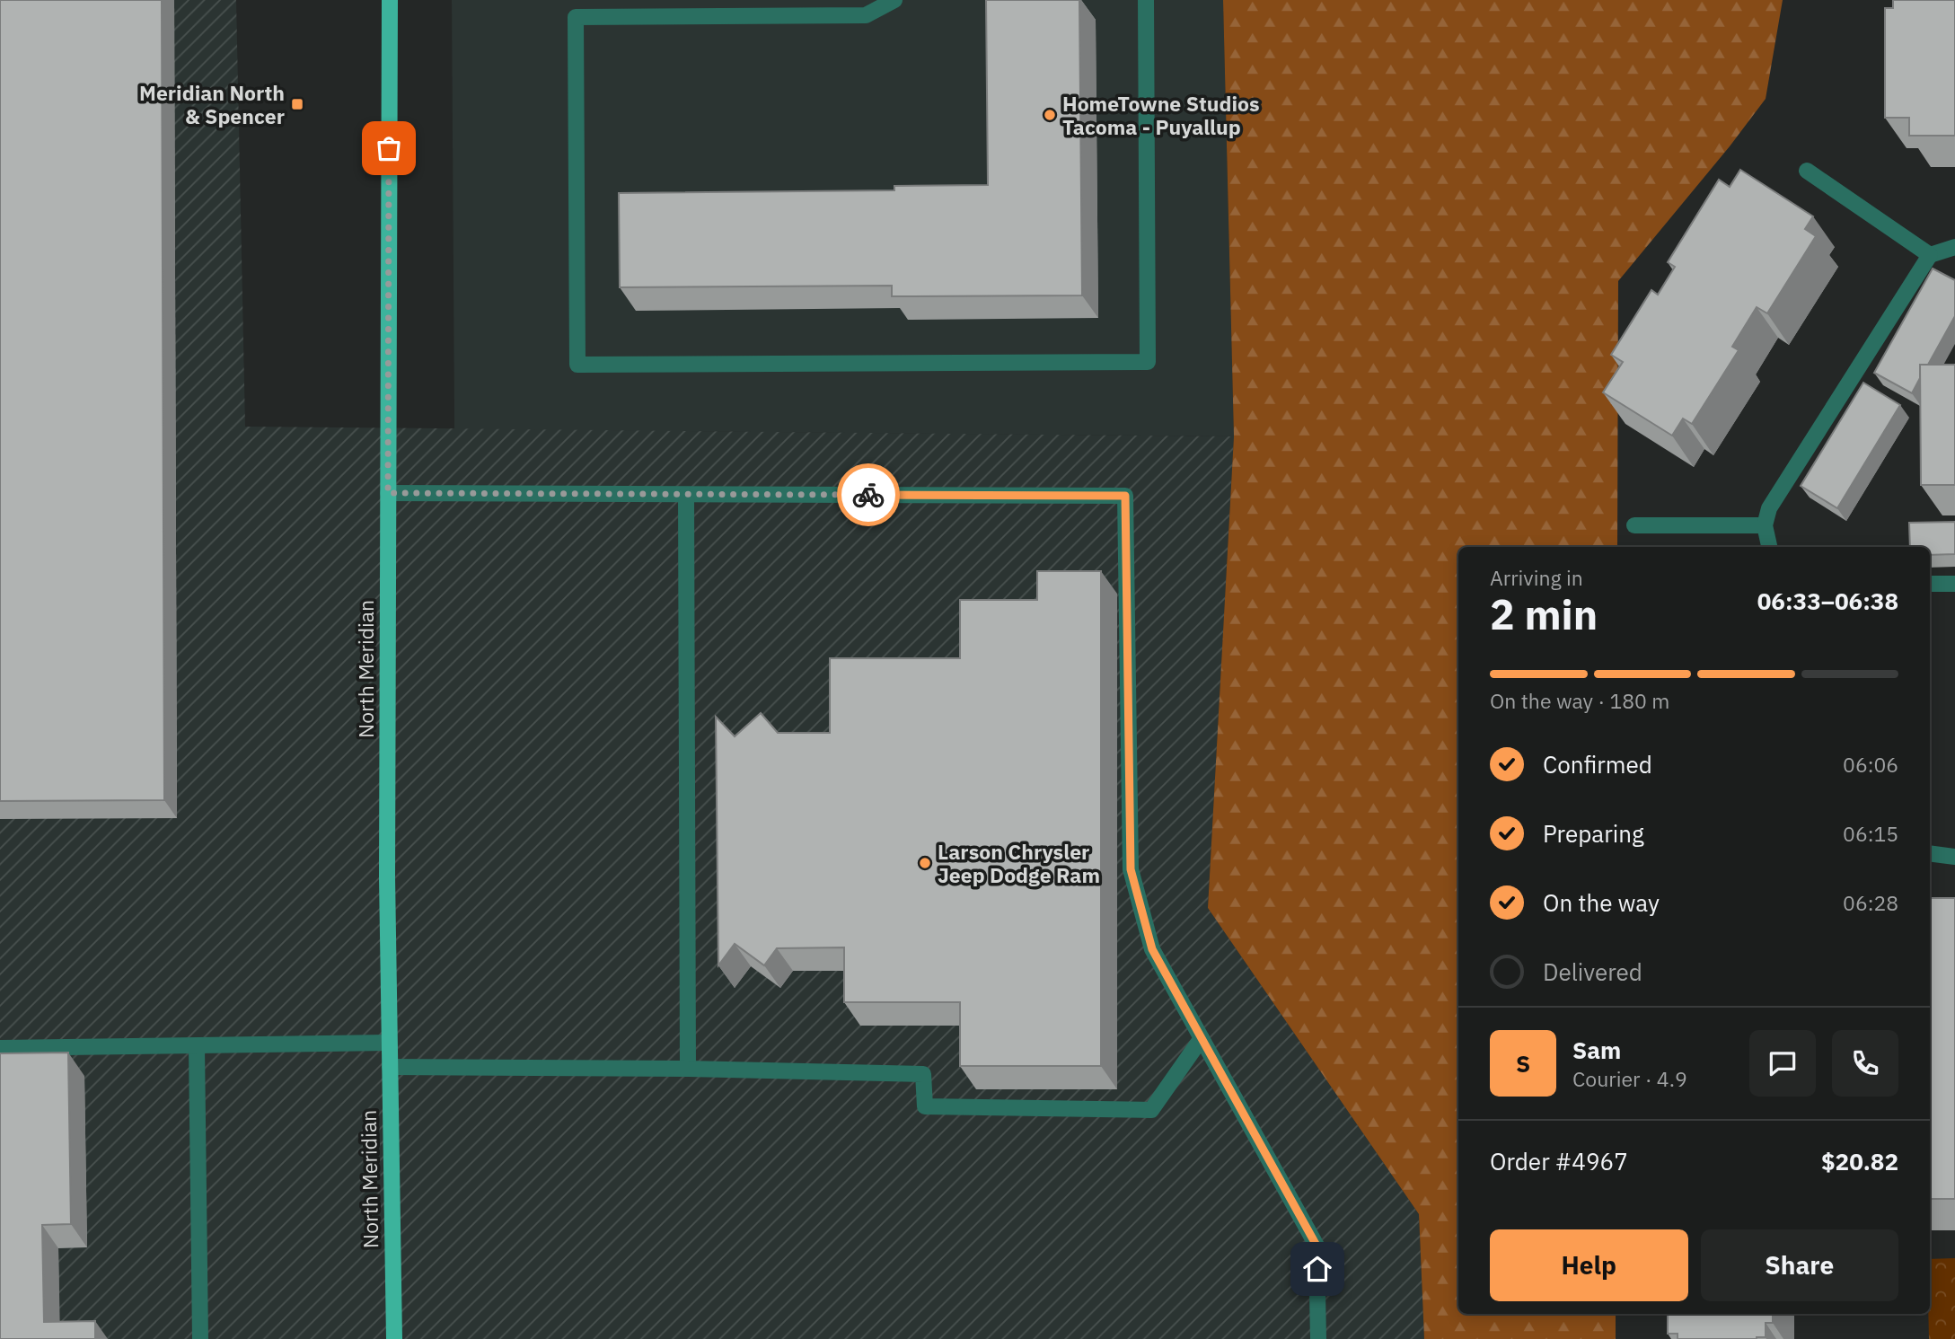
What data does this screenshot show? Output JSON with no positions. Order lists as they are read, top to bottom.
{
  "streets": {
    "main road": ["North Meridian"]
  },
  "places": {
    "transit": ["Meridian North & Spencer"],
    "other": ["HomeTowne Studios Tacoma - Puyallup", "Larson Chrysler Jeep Dodge Ram"]
  },
  "page": {
    "heading": ["2 min", "Arriving in", "06:33–06:38"],
    "panel": [
      "Sam",
      "Courier · 4.9",
      "Order #4967",
      "$20.82"
    ],
    "bar": "On the way · 180 m",
    "list": [
      ["Confirmed", "06:06"],
      ["Preparing", "06:15"],
      ["On the way", "06:28"],
      "Delivered"
    ],
    "round": "S",
    "buttons": ["Help", "Share"]
  }
}
